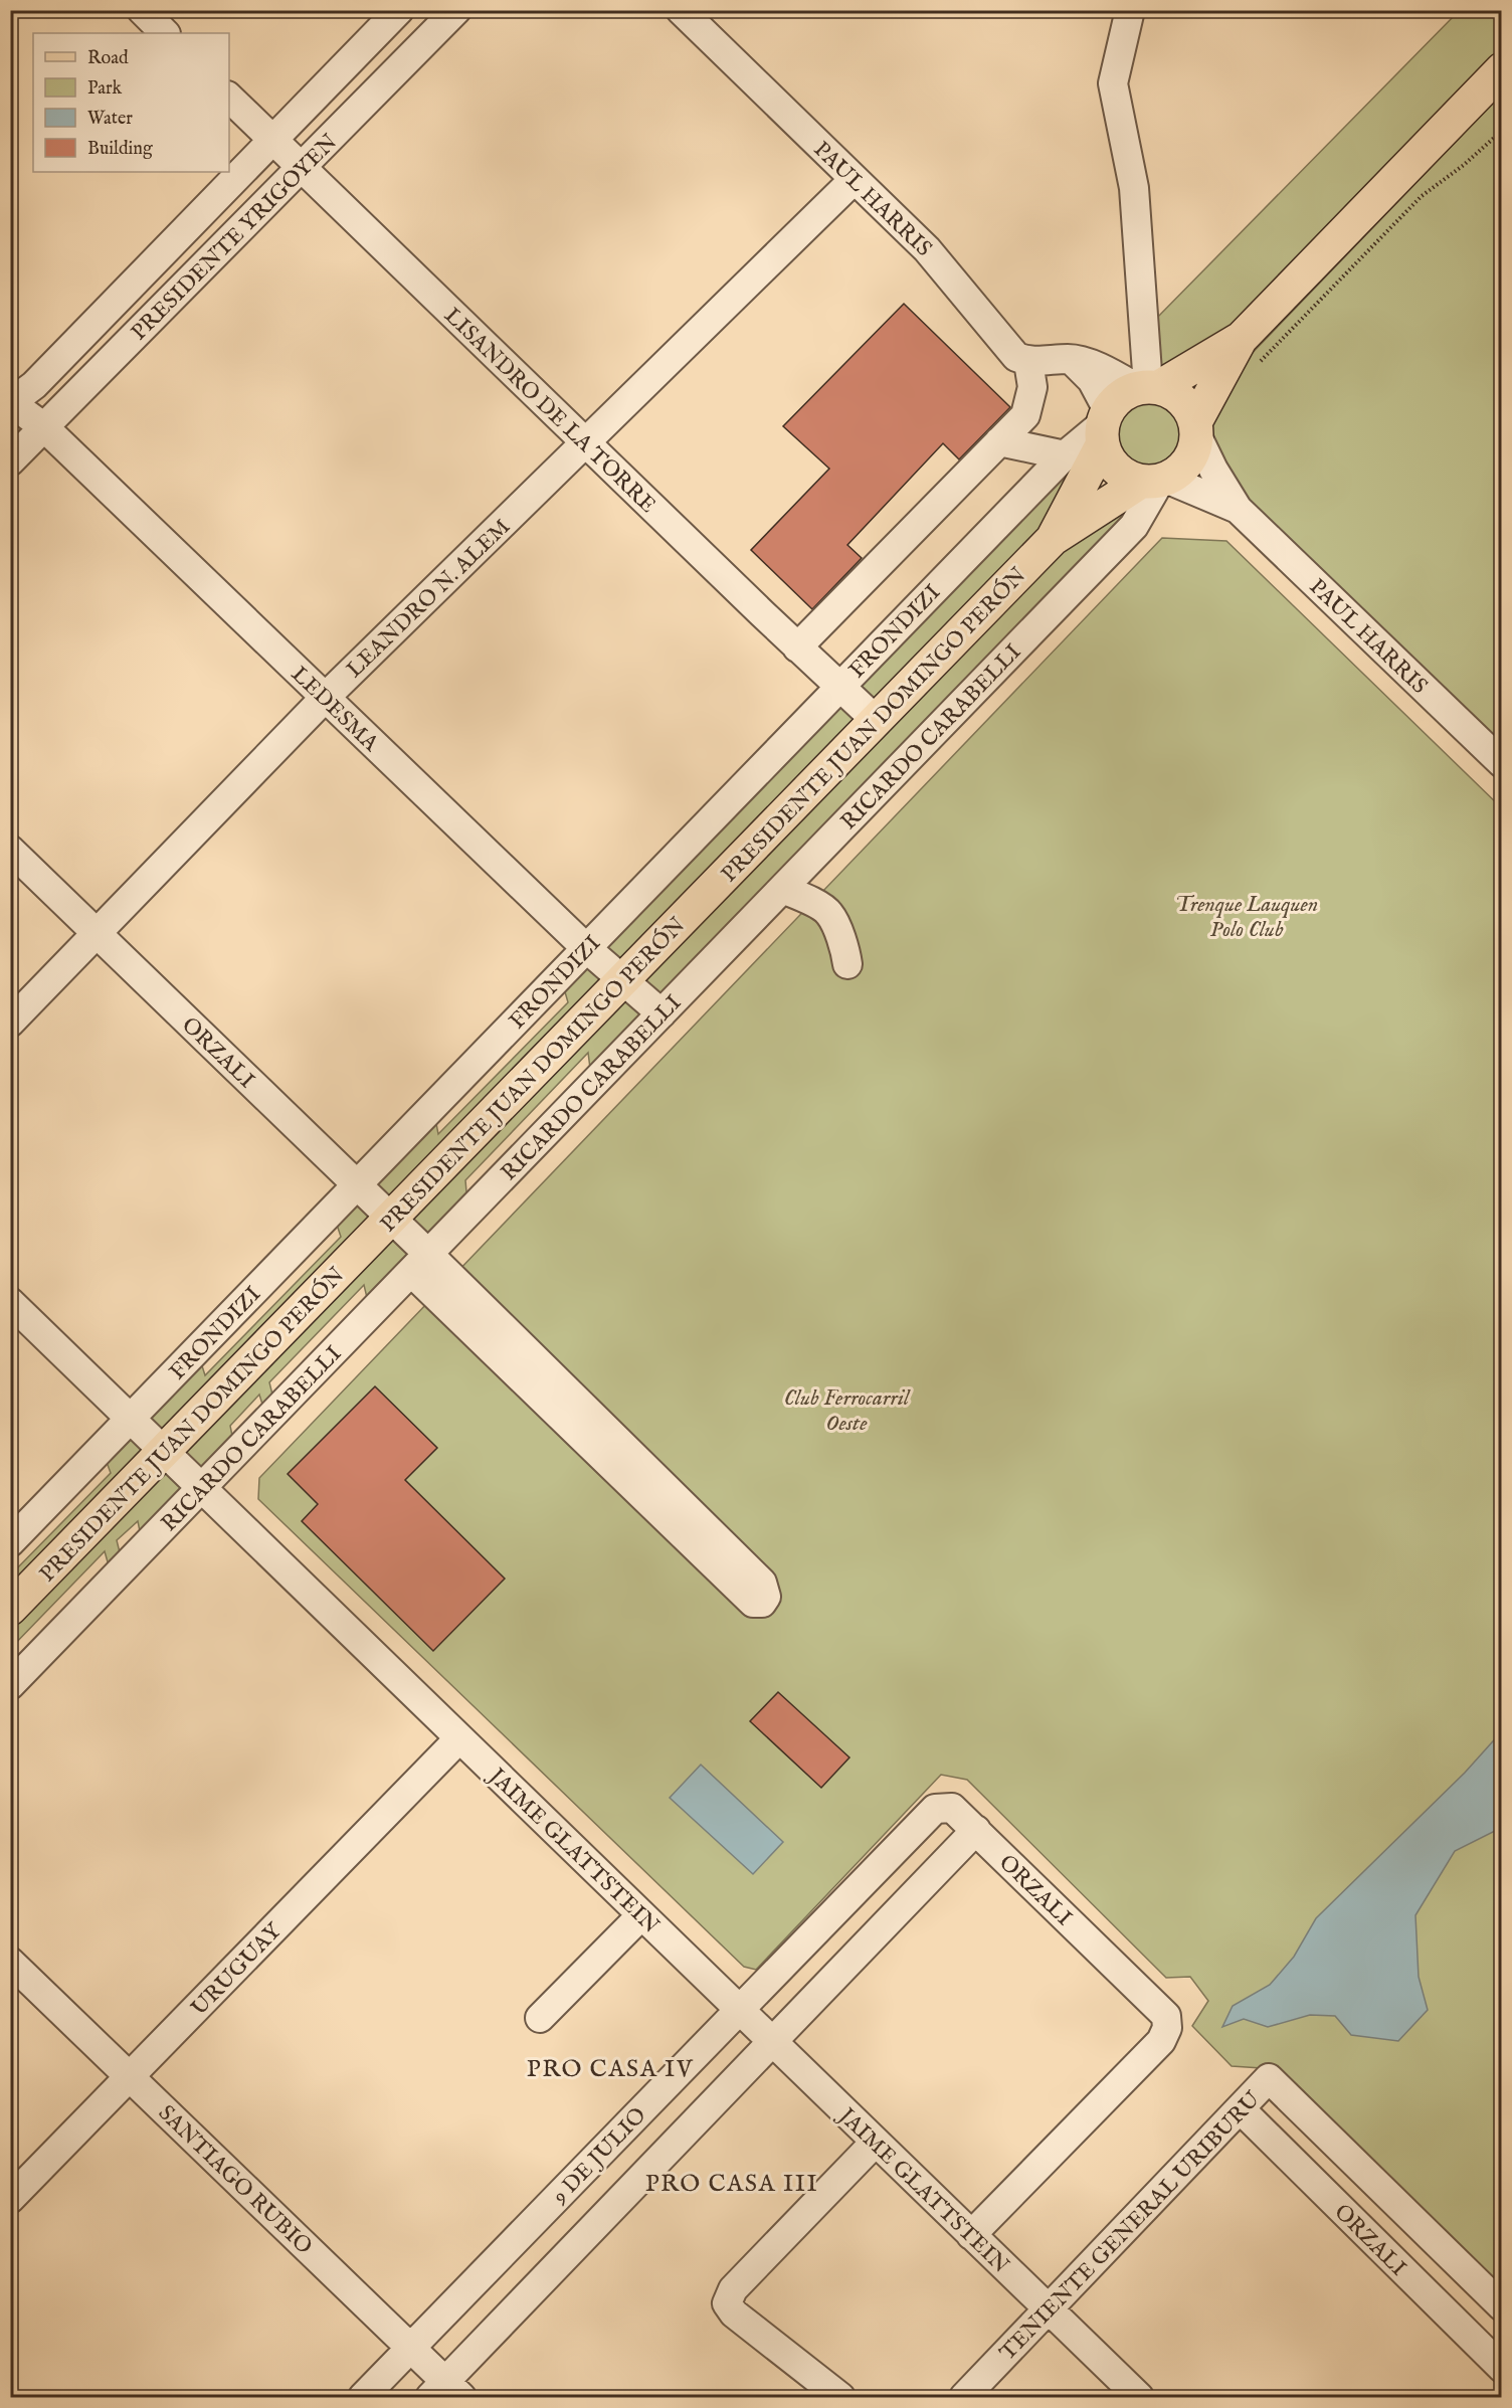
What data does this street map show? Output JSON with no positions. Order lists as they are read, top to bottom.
{
  "streets": {
    "main road": ["PRESIDENTE JUAN DOMINGO PERÓN"],
    "street": [
      "PAUL HARRIS",
      "PRESIDENTE YRIGOYEN",
      "LISANDRO DE LA TORRE",
      "LEANDRO N. ALEM",
      "FRONDIZI",
      "LEDESMA",
      "RICARDO CARABELLI",
      "ORZALI",
      "JAIME GLATTSTEIN",
      "URUGUAY",
      "9 DE JULIO",
      "SANTIAGO RUBIO",
      "TENIENTE GENERAL URIBURU"
    ]
  },
  "crossings": [
    ["PAUL HARRIS", "LEANDRO N. ALEM"],
    ["PAUL HARRIS", "FRONDIZI"],
    ["PAUL HARRIS", "PRESIDENTE JUAN DOMINGO PERÓN"],
    ["PAUL HARRIS", "RICARDO CARABELLI"],
    ["PRESIDENTE YRIGOYEN", "LISANDRO DE LA TORRE"],
    ["PRESIDENTE YRIGOYEN", "LEDESMA"],
    ["LISANDRO DE LA TORRE", "LEANDRO N. ALEM"],
    ["LISANDRO DE LA TORRE", "FRONDIZI"],
    ["LISANDRO DE LA TORRE", "PRESIDENTE JUAN DOMINGO PERÓN"],
    ["LEANDRO N. ALEM", "LEDESMA"],
    ["LEANDRO N. ALEM", "ORZALI"],
    ["FRONDIZI", "LEDESMA"],
    ["FRONDIZI", "PRESIDENTE JUAN DOMINGO PERÓN"],
    ["FRONDIZI", "RICARDO CARABELLI"],
    ["FRONDIZI", "ORZALI"],
    ["FRONDIZI", "JAIME GLATTSTEIN"],
    ["LEDESMA", "PRESIDENTE JUAN DOMINGO PERÓN"],
    ["LEDESMA", "RICARDO CARABELLI"],
    ["PRESIDENTE JUAN DOMINGO PERÓN", "RICARDO CARABELLI"],
    ["PRESIDENTE JUAN DOMINGO PERÓN", "ORZALI"],
    ["PRESIDENTE JUAN DOMINGO PERÓN", "JAIME GLATTSTEIN"],
    ["RICARDO CARABELLI", "ORZALI"],
    ["RICARDO CARABELLI", "JAIME GLATTSTEIN"],
    ["ORZALI", "JAIME GLATTSTEIN"],
    ["ORZALI", "9 DE JULIO"],
    ["ORZALI", "TENIENTE GENERAL URIBURU"],
    ["JAIME GLATTSTEIN", "URUGUAY"],
    ["JAIME GLATTSTEIN", "9 DE JULIO"],
    ["JAIME GLATTSTEIN", "TENIENTE GENERAL URIBURU"],
    ["URUGUAY", "SANTIAGO RUBIO"],
    ["9 DE JULIO", "SANTIAGO RUBIO"]
  ],
  "districts": ["PRO CASA IV", "PRO CASA III"],
  "parks": ["Trenque Lauquen Polo Club", "Club Ferrocarril Oeste"],
  "legend": [
    "Road",
    "Park",
    "Water",
    "Building"
  ]
}
